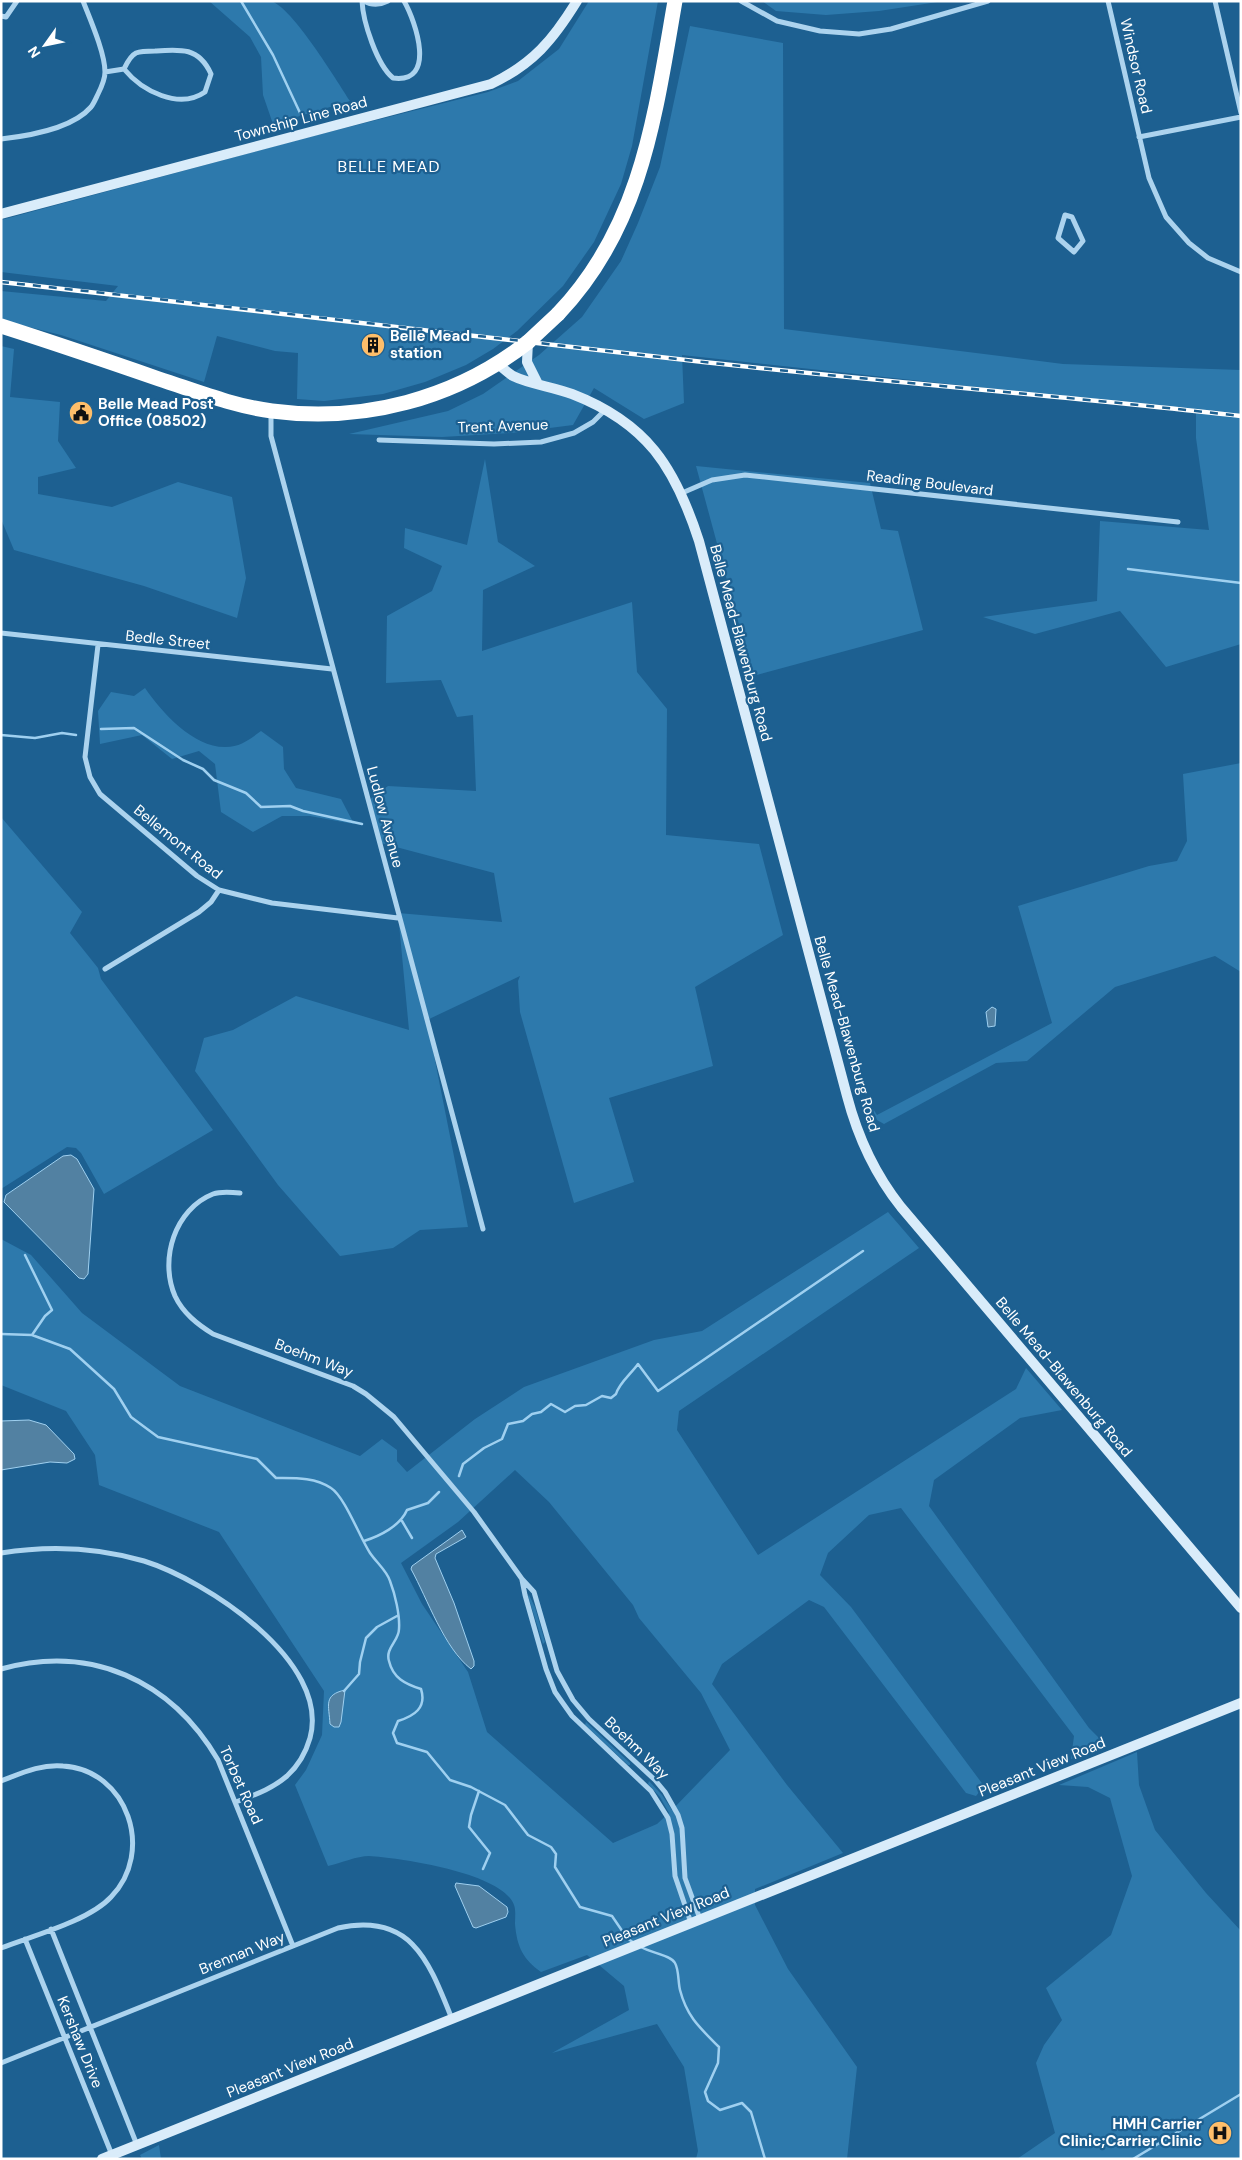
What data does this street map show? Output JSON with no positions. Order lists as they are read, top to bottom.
{
  "streets": {
    "street": [
      "Windsor Road",
      "Township Line Road",
      "Trent Avenue",
      "Reading Boulevard",
      "Bedle Street",
      "Belle Mead-Blawenburg Road",
      "Ludlow Avenue",
      "Bellemont Road",
      "Boehm Way",
      "Pleasant View Road",
      "Torbet Road",
      "Brennan Way",
      "Kershaw Drive"
    ]
  },
  "crossings": [
    ["Trent Avenue", "Belle Mead-Blawenburg Road"],
    ["Reading Boulevard", "Belle Mead-Blawenburg Road"],
    ["Bedle Street", "Ludlow Avenue"],
    ["Bedle Street", "Bellemont Road"],
    ["Ludlow Avenue", "Bellemont Road"],
    ["Boehm Way", "Pleasant View Road"],
    ["Pleasant View Road", "Brennan Way"],
    ["Pleasant View Road", "Kershaw Drive"],
    ["Torbet Road", "Brennan Way"],
    ["Brennan Way", "Kershaw Drive"]
  ],
  "districts": ["BELLE MEAD"],
  "places": {
    "building": ["Belle Mead station"],
    "public building": ["Belle Mead Post Office (08502)"],
    "hospital": ["HMH Carrier Clinic;Carrier Clinic"]
  },
  "north": "bottom left"
}
